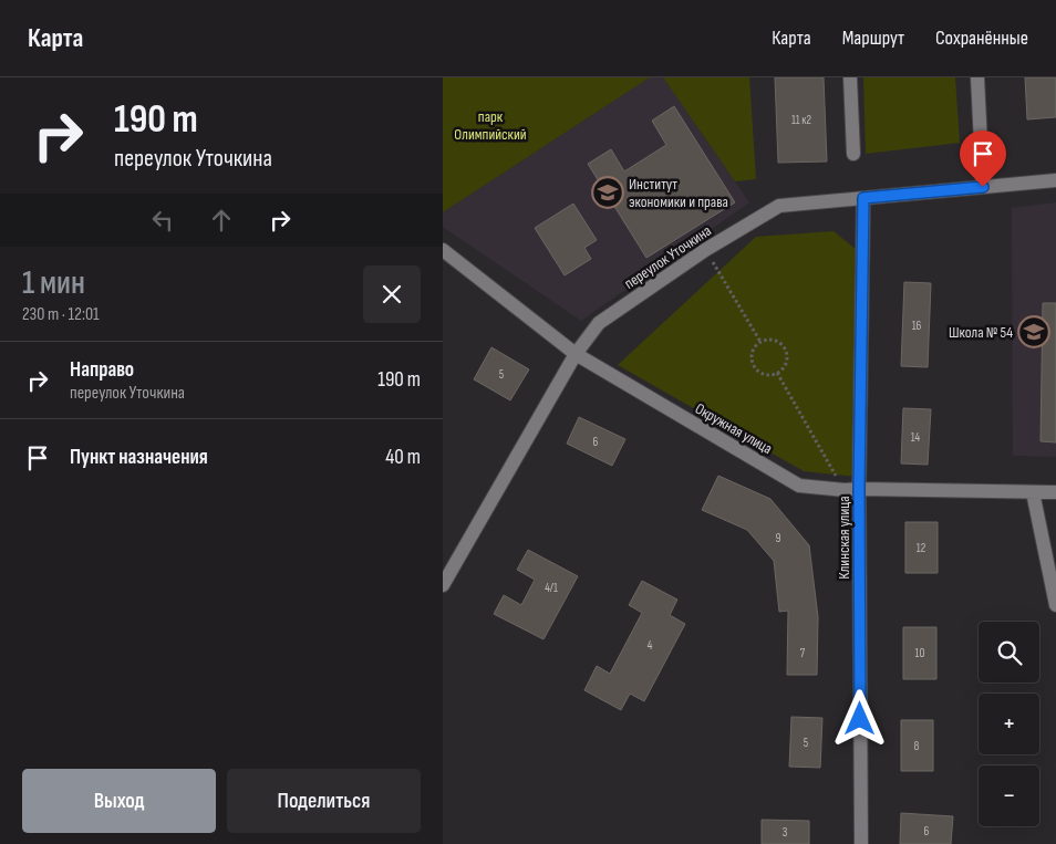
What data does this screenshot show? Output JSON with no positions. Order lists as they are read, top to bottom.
{
  "streets": {
    "street": ["переулок Уточкина", "Окружная улица", "Клинская улица"]
  },
  "crossings": [
    ["переулок Уточкина", "Окружная улица"],
    ["переулок Уточкина", "Клинская улица"],
    ["Окружная улица", "Клинская улица"]
  ],
  "parks": ["парк Олимпийский"],
  "places": {
    "school or university": ["Институт экономики и права", "Школа № 54"]
  },
  "house_numbers": [
    "11 к2",
    "16",
    "5",
    "14",
    "6",
    "9",
    "12",
    "4/1",
    "4",
    "7",
    "10",
    "5",
    "8",
    "6",
    "3"
  ],
  "page": {
    "header": "Карта",
    "nav": ["Карта", "Маршрут", "Сохранённые"],
    "turn": ["190 m", "переулок Уточкина"],
    "heading": ["1 мин", "230 m · 12:01"],
    "list": [
      {
        "name": "Направо",
        "note": "переулок Уточкина",
        "value": "190 m"
      },
      {
        "name": "Пункт назначения",
        "value": "40 m"
      }
    ],
    "map_buttons": ["+", "−"],
    "buttons": ["Выход", "Поделиться"]
  }
}
